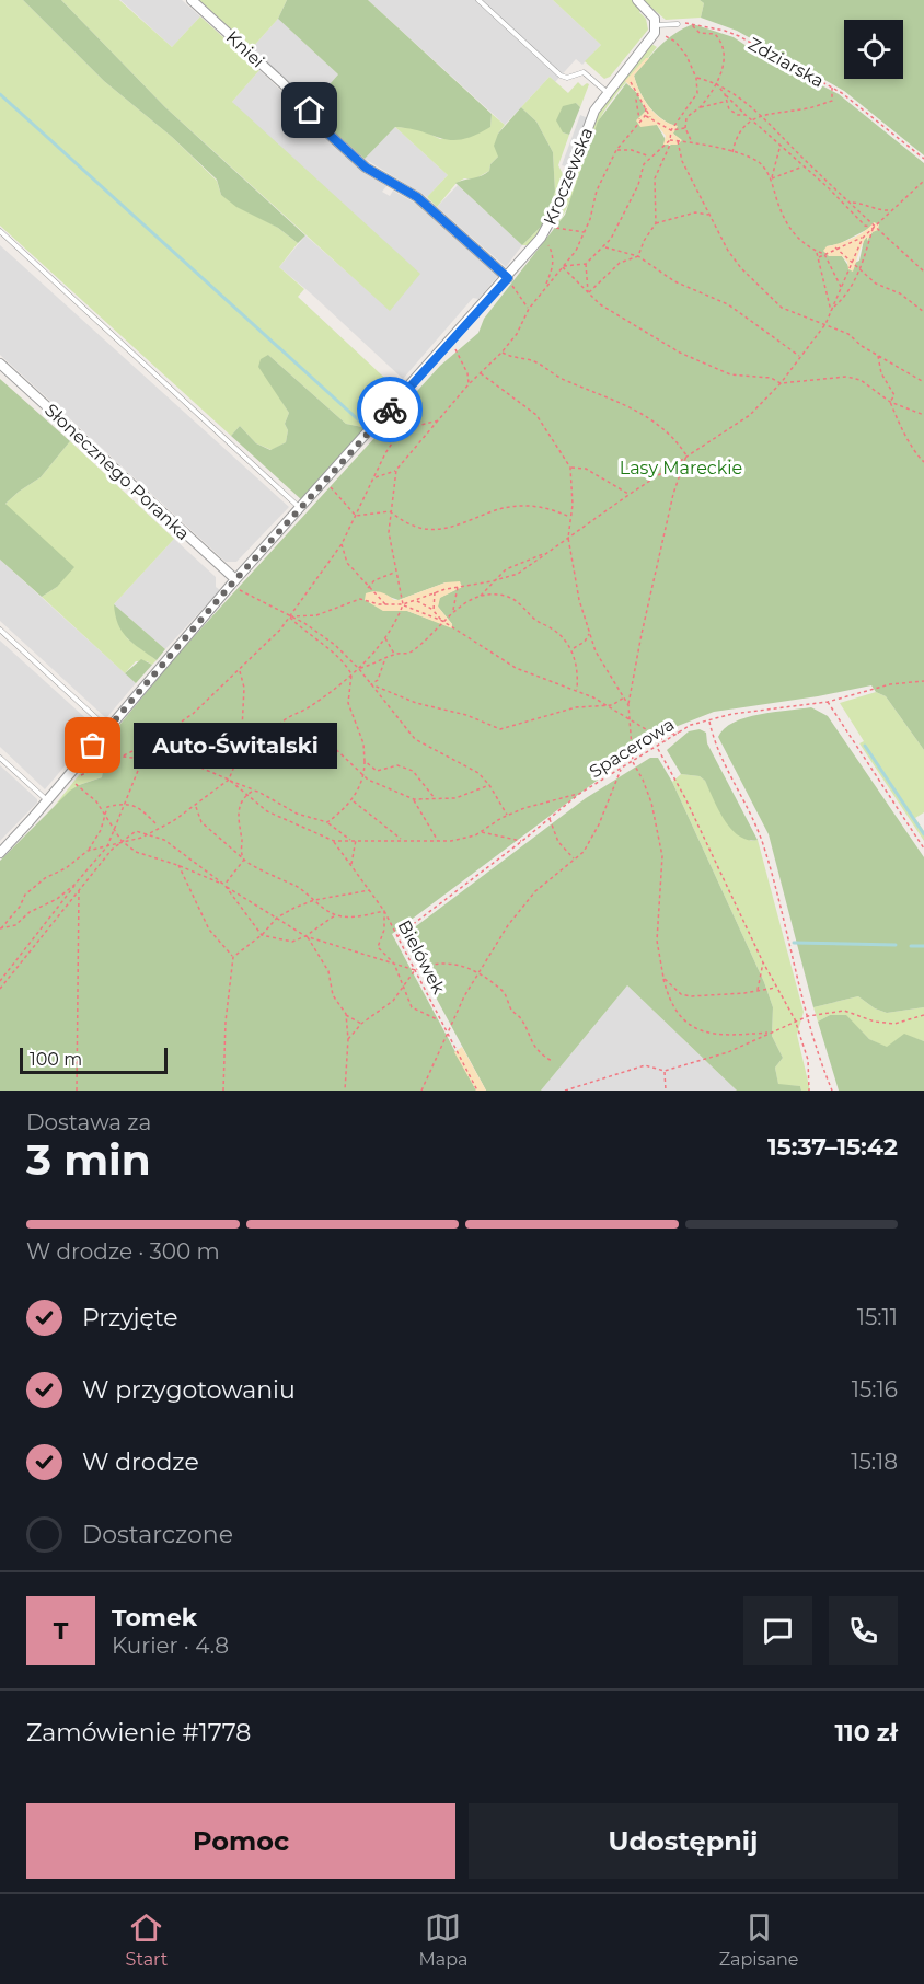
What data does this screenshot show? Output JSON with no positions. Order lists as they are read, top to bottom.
{
  "streets": {
    "street": ["Kniei", "Kroczewska", "Słonecznego Poranka"],
    "path": ["Zdziarska", "Spacerowa", "Bielówek"]
  },
  "crossings": [
    ["Kniei", "Kroczewska"],
    ["Kroczewska", "Słonecznego Poranka"],
    ["Spacerowa", "Bielówek"]
  ],
  "parks": ["Lasy Mareckie"],
  "places": ["Auto-Świtalski"],
  "scale_bar": "100 m",
  "page": {
    "bubble": "Auto-Świtalski",
    "scale": "100 m",
    "heading": ["3 min", "Dostawa za", "15:37–15:42"],
    "panel": [
      "Tomek",
      "Kurier · 4.8",
      "Zamówienie #1778",
      "110 zł"
    ],
    "bar": "W drodze · 300 m",
    "list": [
      ["Przyjęte", "15:11"],
      ["W przygotowaniu", "15:16"],
      ["W drodze", "15:18"],
      "Dostarczone"
    ],
    "round": "T",
    "buttons": ["Pomoc", "Udostępnij"],
    "tabs": ["Start", "Mapa", "Zapisane"]
  }
}
